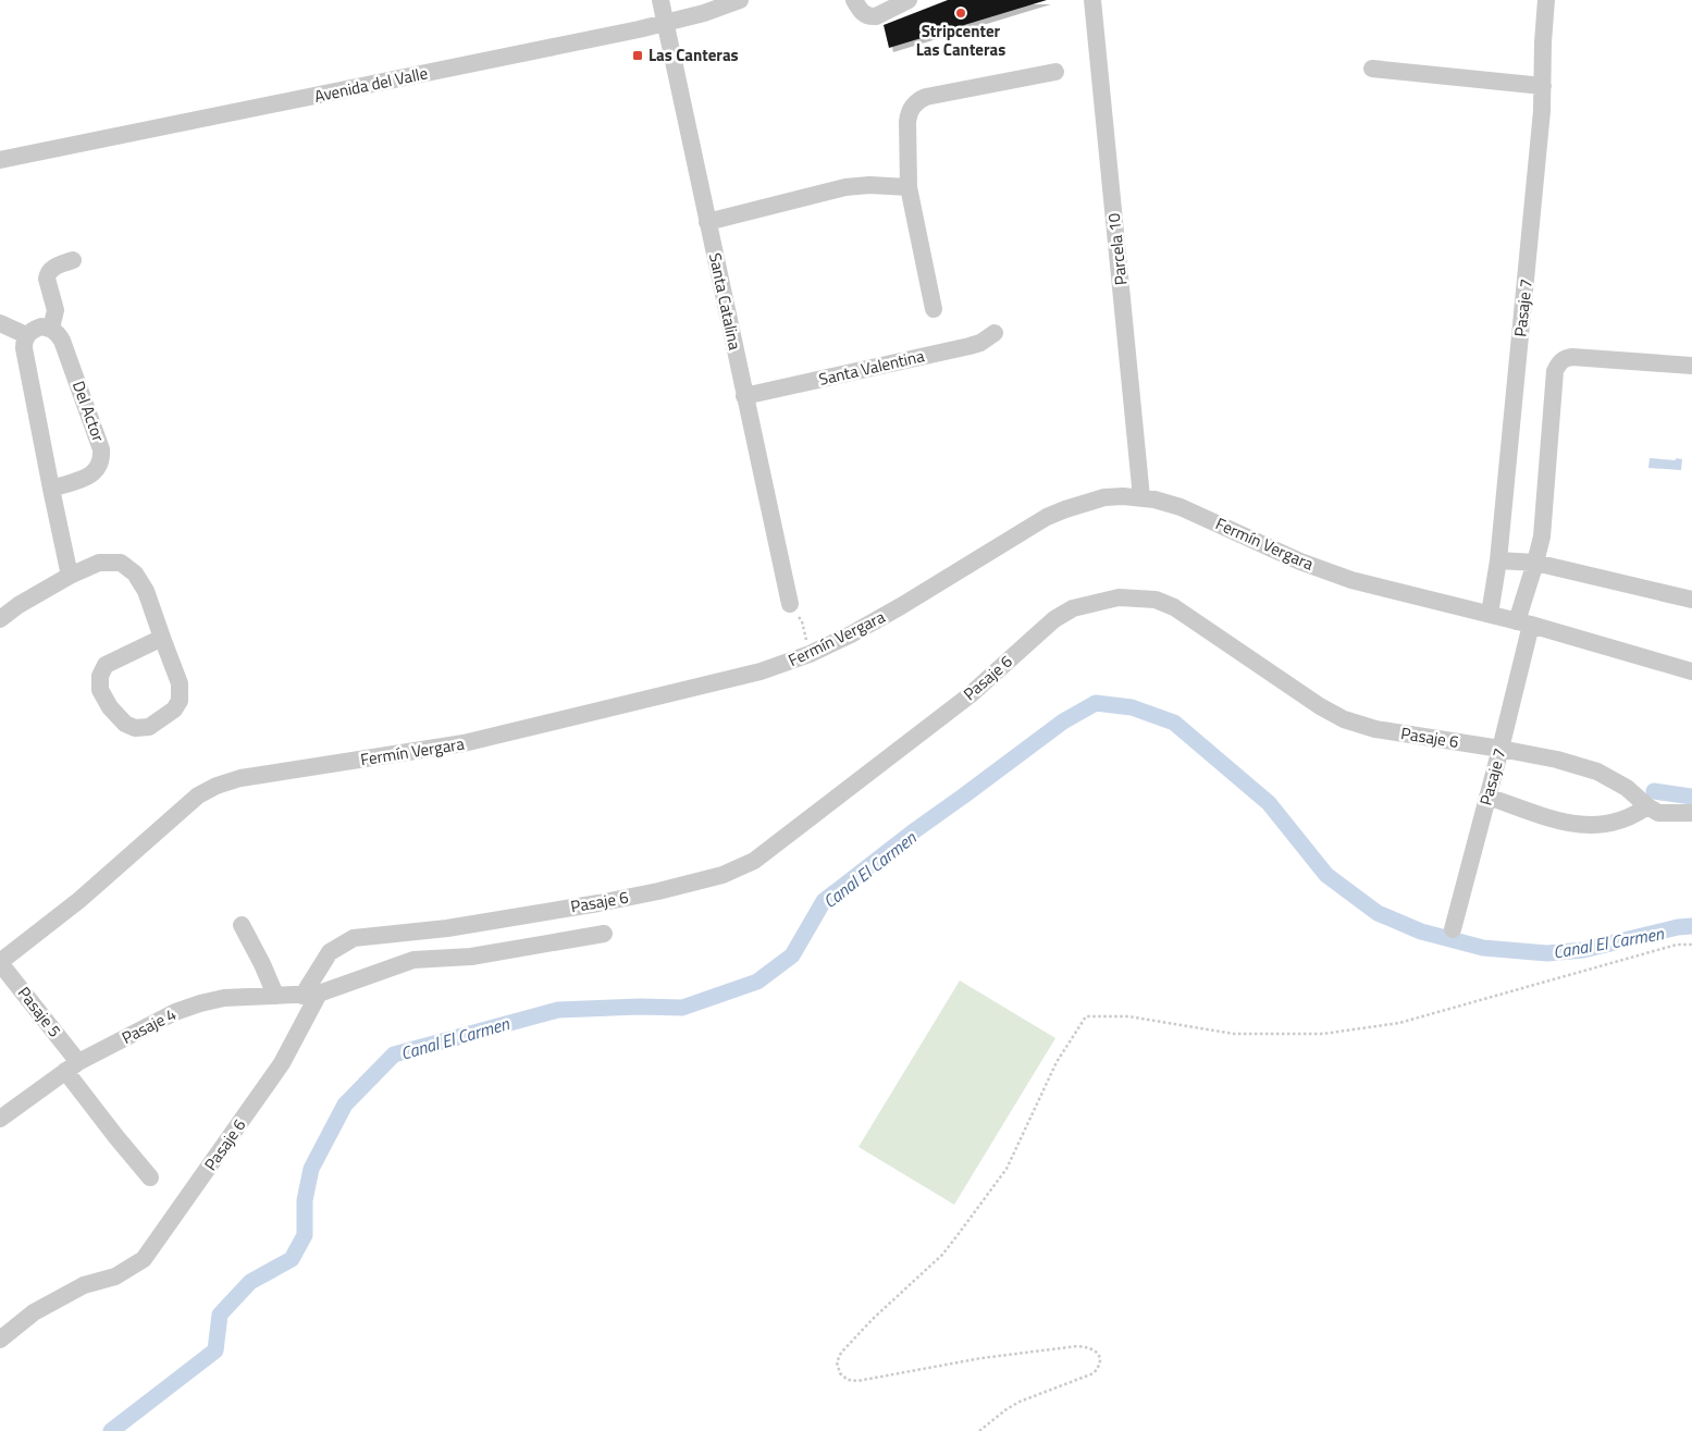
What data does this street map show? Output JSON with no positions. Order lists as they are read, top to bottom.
{
  "streets": {
    "street": [
      "Avenida del Valle",
      "Parcela 10",
      "Santa Catalina",
      "Pasaje 7",
      "Santa Valentina",
      "Del Actor",
      "Fermín Vergara",
      "Pasaje 6",
      "Pasaje 5",
      "Pasaje 4"
    ]
  },
  "crossings": [
    ["Avenida del Valle", "Santa Catalina"],
    ["Parcela 10", "Fermín Vergara"],
    ["Santa Catalina", "Santa Valentina"],
    ["Pasaje 7", "Fermín Vergara"],
    ["Pasaje 7", "Pasaje 6"],
    ["Fermín Vergara", "Pasaje 5"],
    ["Pasaje 6", "Pasaje 4"],
    ["Pasaje 5", "Pasaje 4"]
  ],
  "water": ["Canal El Carmen"],
  "places": {
    "other": ["Stripcenter Las Canteras"],
    "transit": ["Las Canteras"]
  }
}
